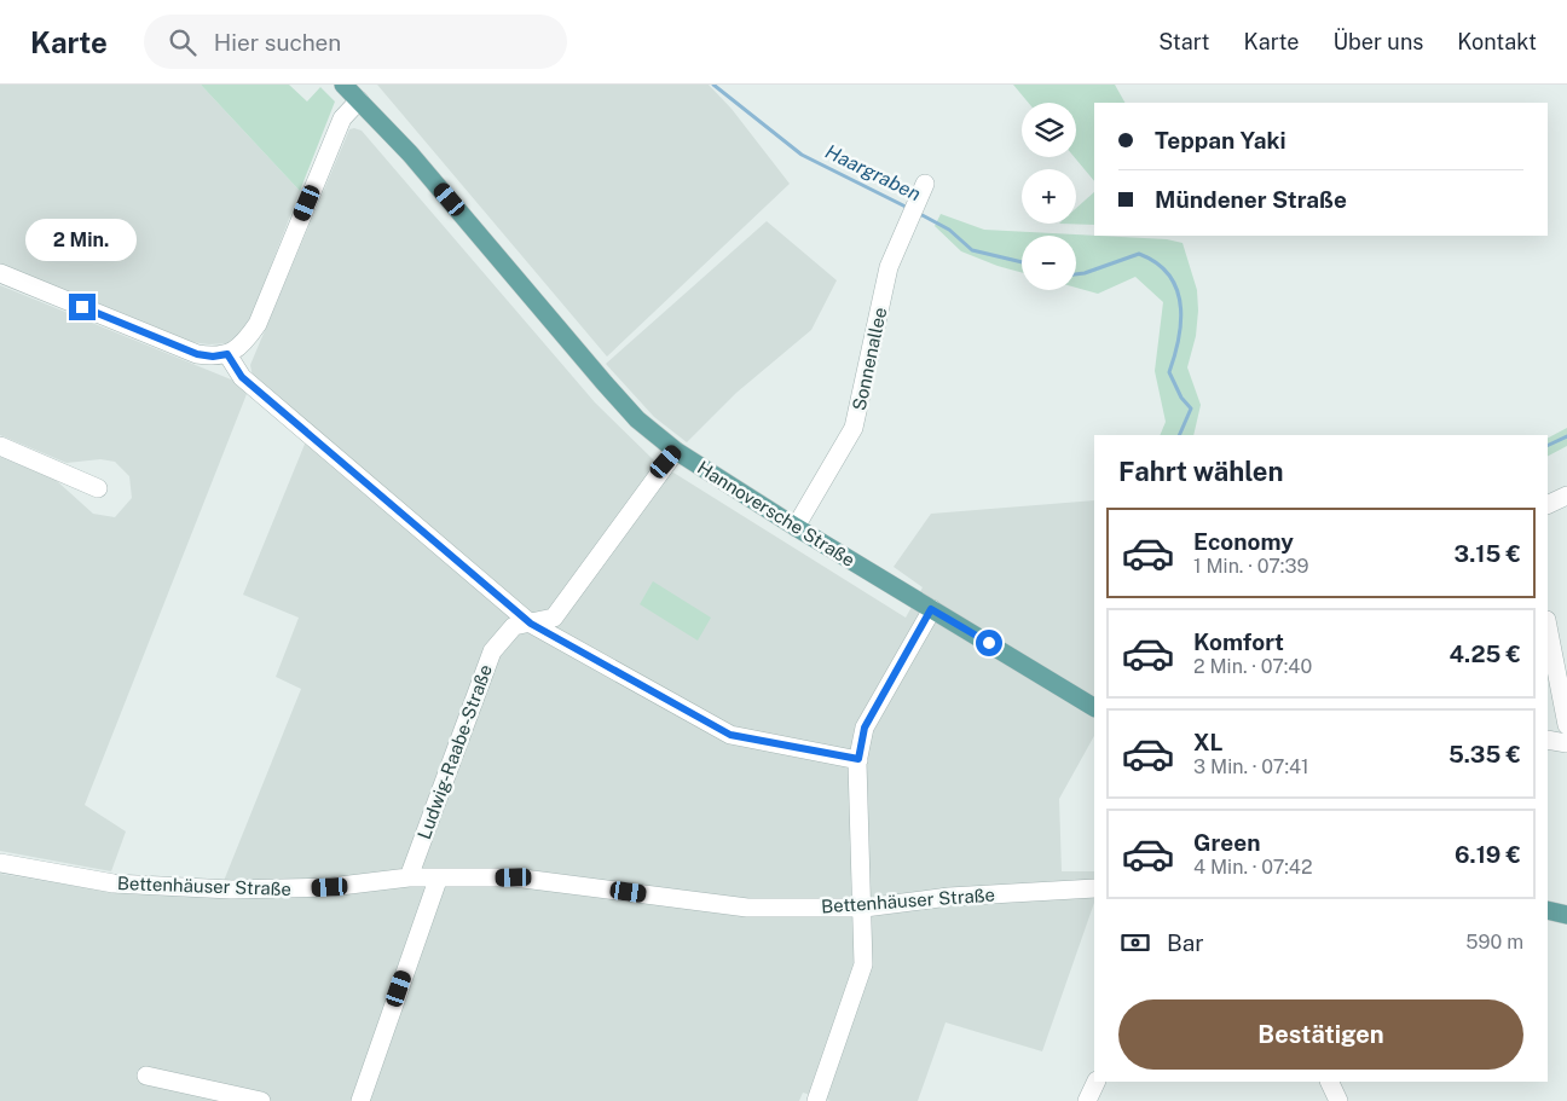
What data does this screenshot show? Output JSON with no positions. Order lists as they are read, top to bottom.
{
  "streets": {
    "main road": ["Hannoversche Straße"],
    "street": ["Sonnenallee", "Ludwig-Raabe-Straße", "Bettenhäuser Straße"]
  },
  "crossings": [
    ["Sonnenallee", "Hannoversche Straße"],
    ["Hannoversche Straße", "Ludwig-Raabe-Straße"],
    ["Ludwig-Raabe-Straße", "Bettenhäuser Straße"]
  ],
  "water": ["Haargraben"],
  "page": {
    "header": "Karte",
    "search": "Hier suchen",
    "nav": [
      "Start",
      "Karte",
      "Über uns",
      "Kontakt"
    ],
    "map_buttons": ["+", "−"],
    "banner": ["Teppan Yaki", "Mündener Straße"],
    "bubble": "2 Min.",
    "heading": "Fahrt wählen",
    "list": [
      {
        "name": "Economy",
        "note": "1 Min. · 07:39",
        "value": "3.15 €"
      },
      {
        "name": "Komfort",
        "note": "2 Min. · 07:40",
        "value": "4.25 €"
      },
      {
        "name": "XL",
        "note": "3 Min. · 07:41",
        "value": "5.35 €"
      },
      {
        "name": "Green",
        "note": "4 Min. · 07:42",
        "value": "6.19 €"
      }
    ],
    "pay": ["Bar", "590 m"],
    "buttons": "Bestätigen"
  }
}
